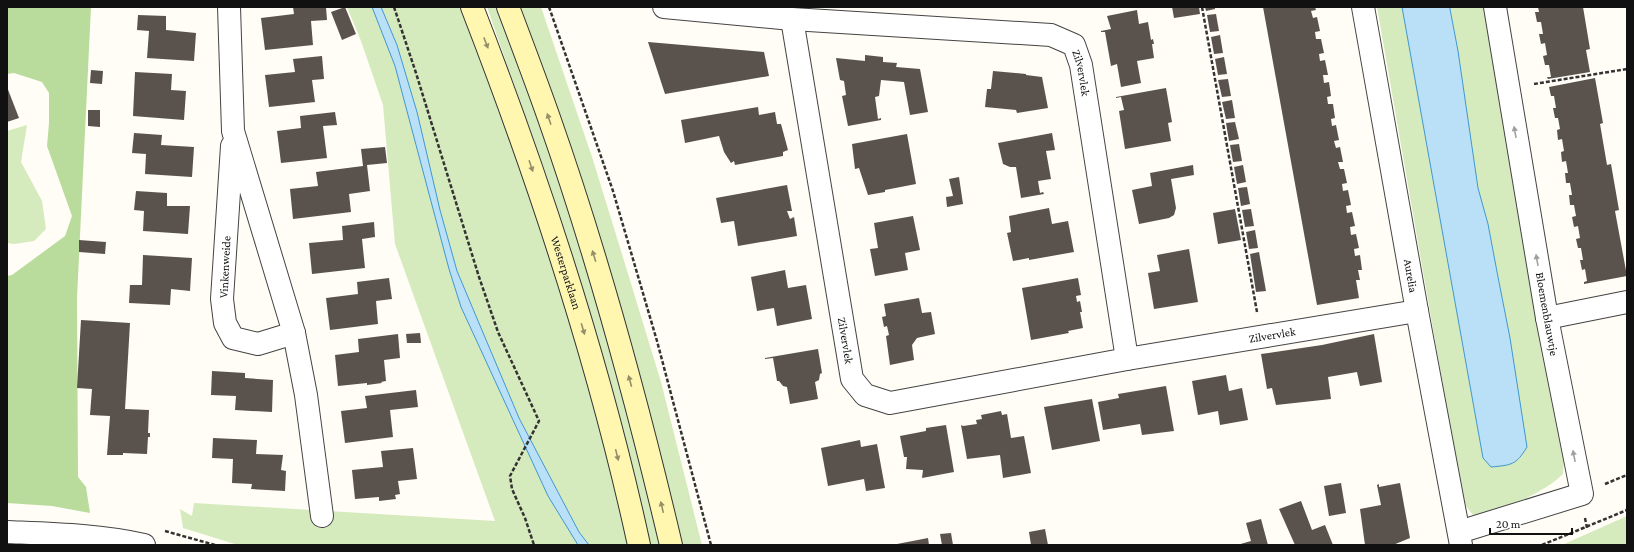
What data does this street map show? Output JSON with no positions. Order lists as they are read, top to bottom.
{
  "streets": {
    "main road": ["Westerparklaan"],
    "street": [
      "Zilvervlek",
      "Vinkenweide",
      "Aurelia",
      "Bloemenblauwtje"
    ]
  },
  "crossings": [
    ["Zilvervlek", "Aurelia"],
    ["Aurelia", "Bloemenblauwtje"]
  ],
  "one_way": ["Bloemenblauwtje"],
  "scale_bar": "20 m"
}
